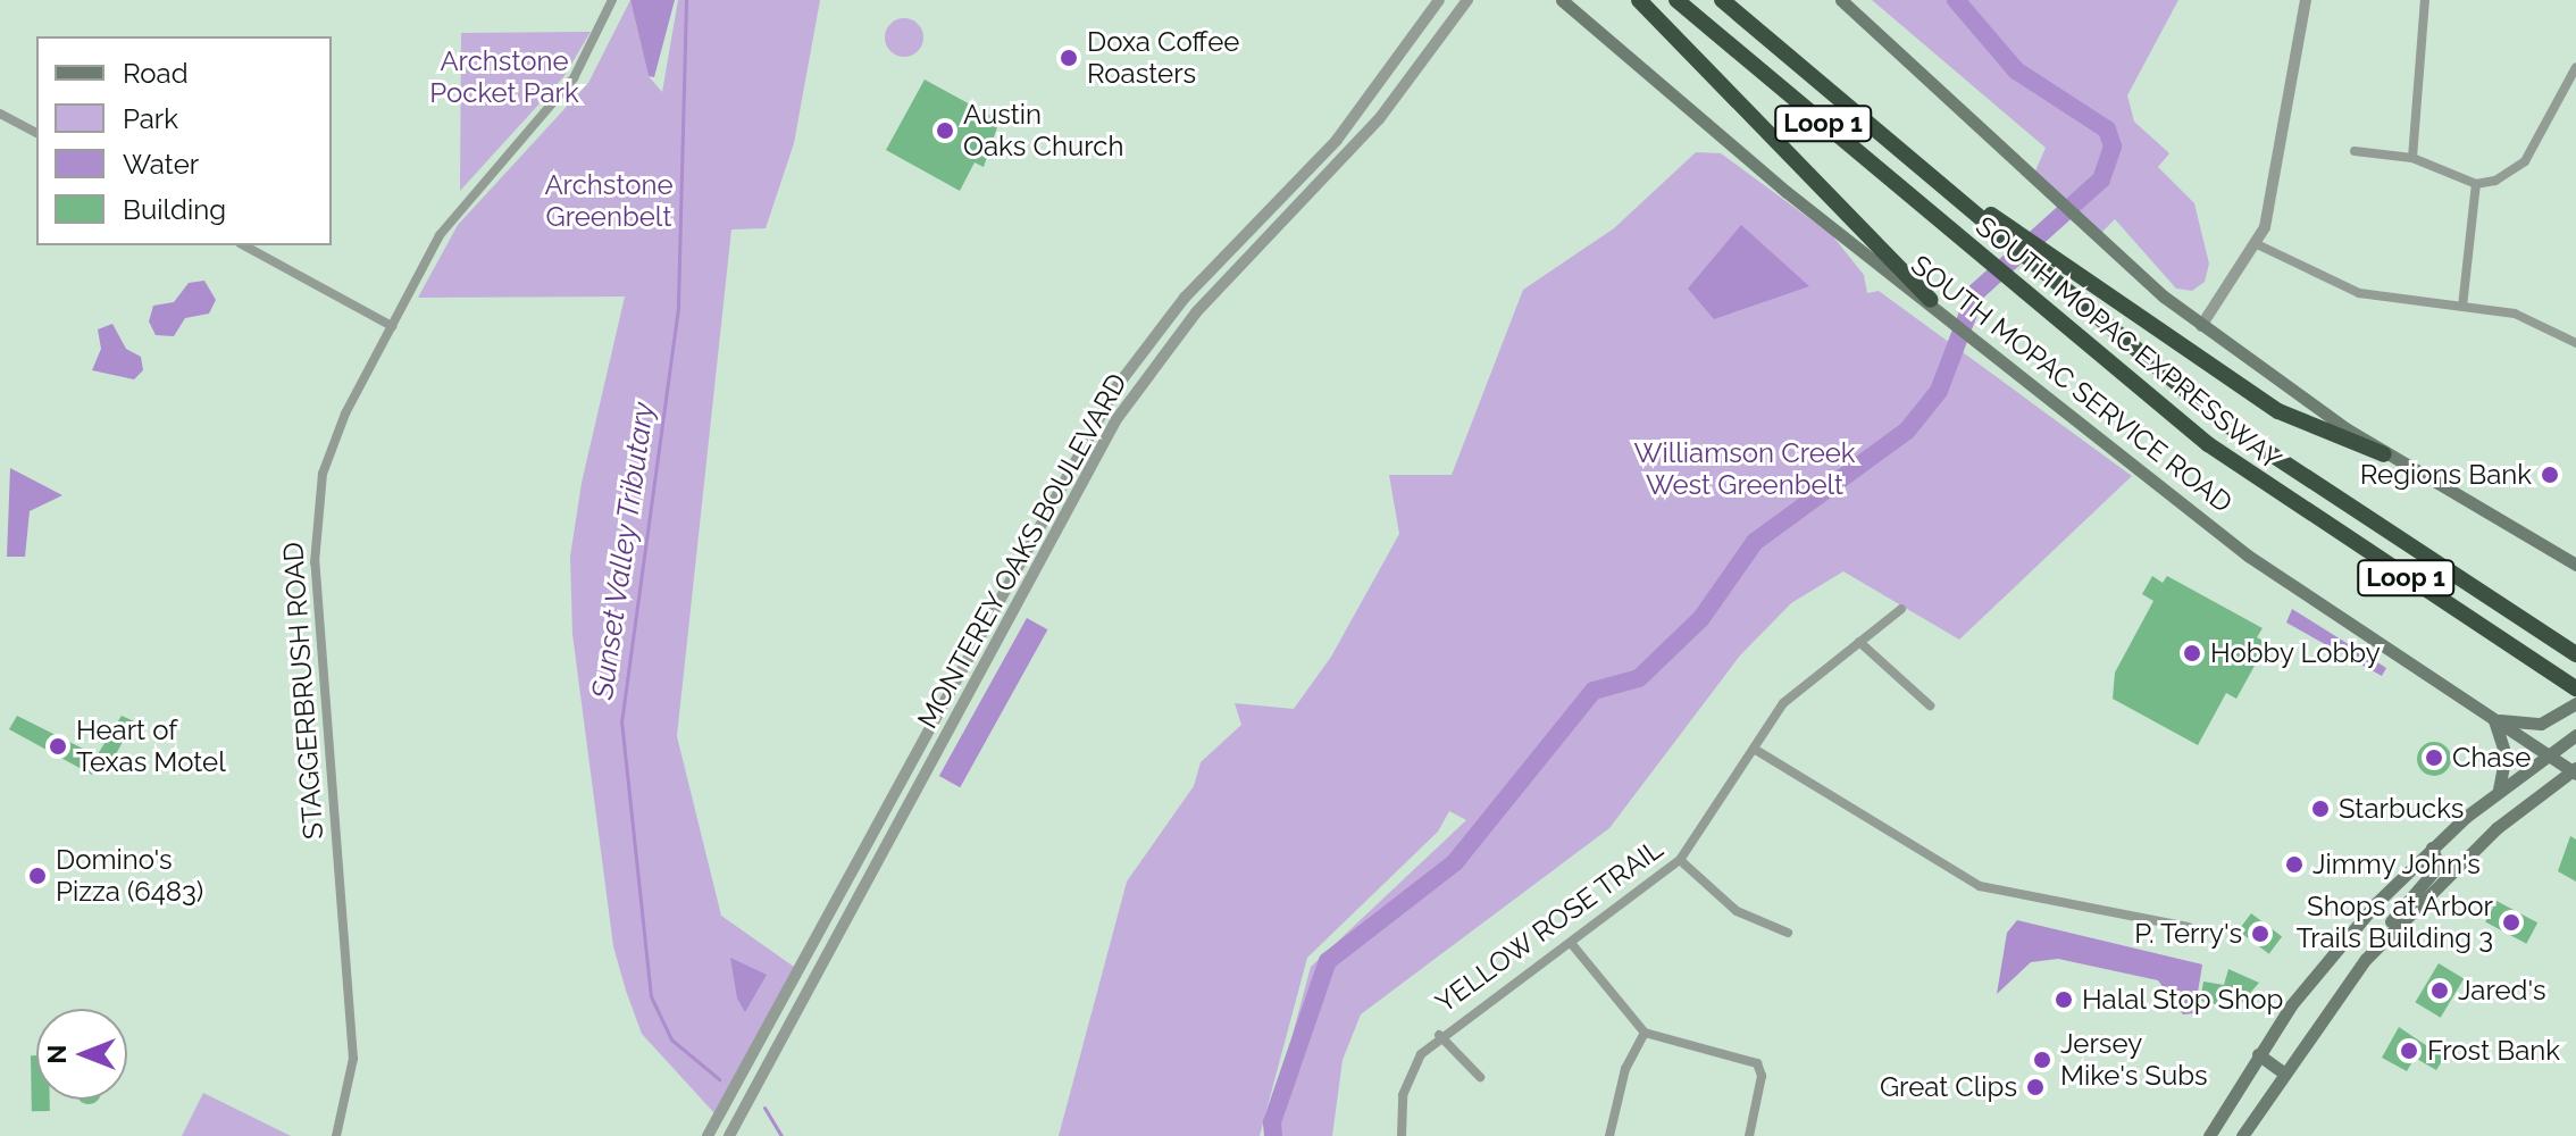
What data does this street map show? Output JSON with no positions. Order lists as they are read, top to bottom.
{
  "streets": {
    "highway": ["Loop 1", "SOUTH MOPAC EXPRESSWAY"],
    "main road": ["SOUTH MOPAC SERVICE ROAD"],
    "street": ["MONTEREY OAKS BOULEVARD", "STAGGERBRUSH ROAD", "YELLOW ROSE TRAIL"]
  },
  "water": ["Sunset Valley Tributary"],
  "parks": ["Archstone Pocket Park", "Archstone Greenbelt", "Williamson Creek West Greenbelt"],
  "places": [
    "Doxa Coffee Roasters",
    "Austin Oaks Church",
    "Regions Bank",
    "Hobby Lobby",
    "Heart of Texas Motel",
    "Chase",
    "Starbucks",
    "Jimmy John's",
    "Domino's Pizza (6483)",
    "Shops at Arbor Trails Building 3",
    "P. Terry's",
    "Jared's",
    "Halal Stop Shop",
    "Frost Bank",
    "Jersey Mike's Subs",
    "Great Clips"
  ],
  "legend": [
    "Road",
    "Park",
    "Water",
    "Building"
  ],
  "north": "left"
}
